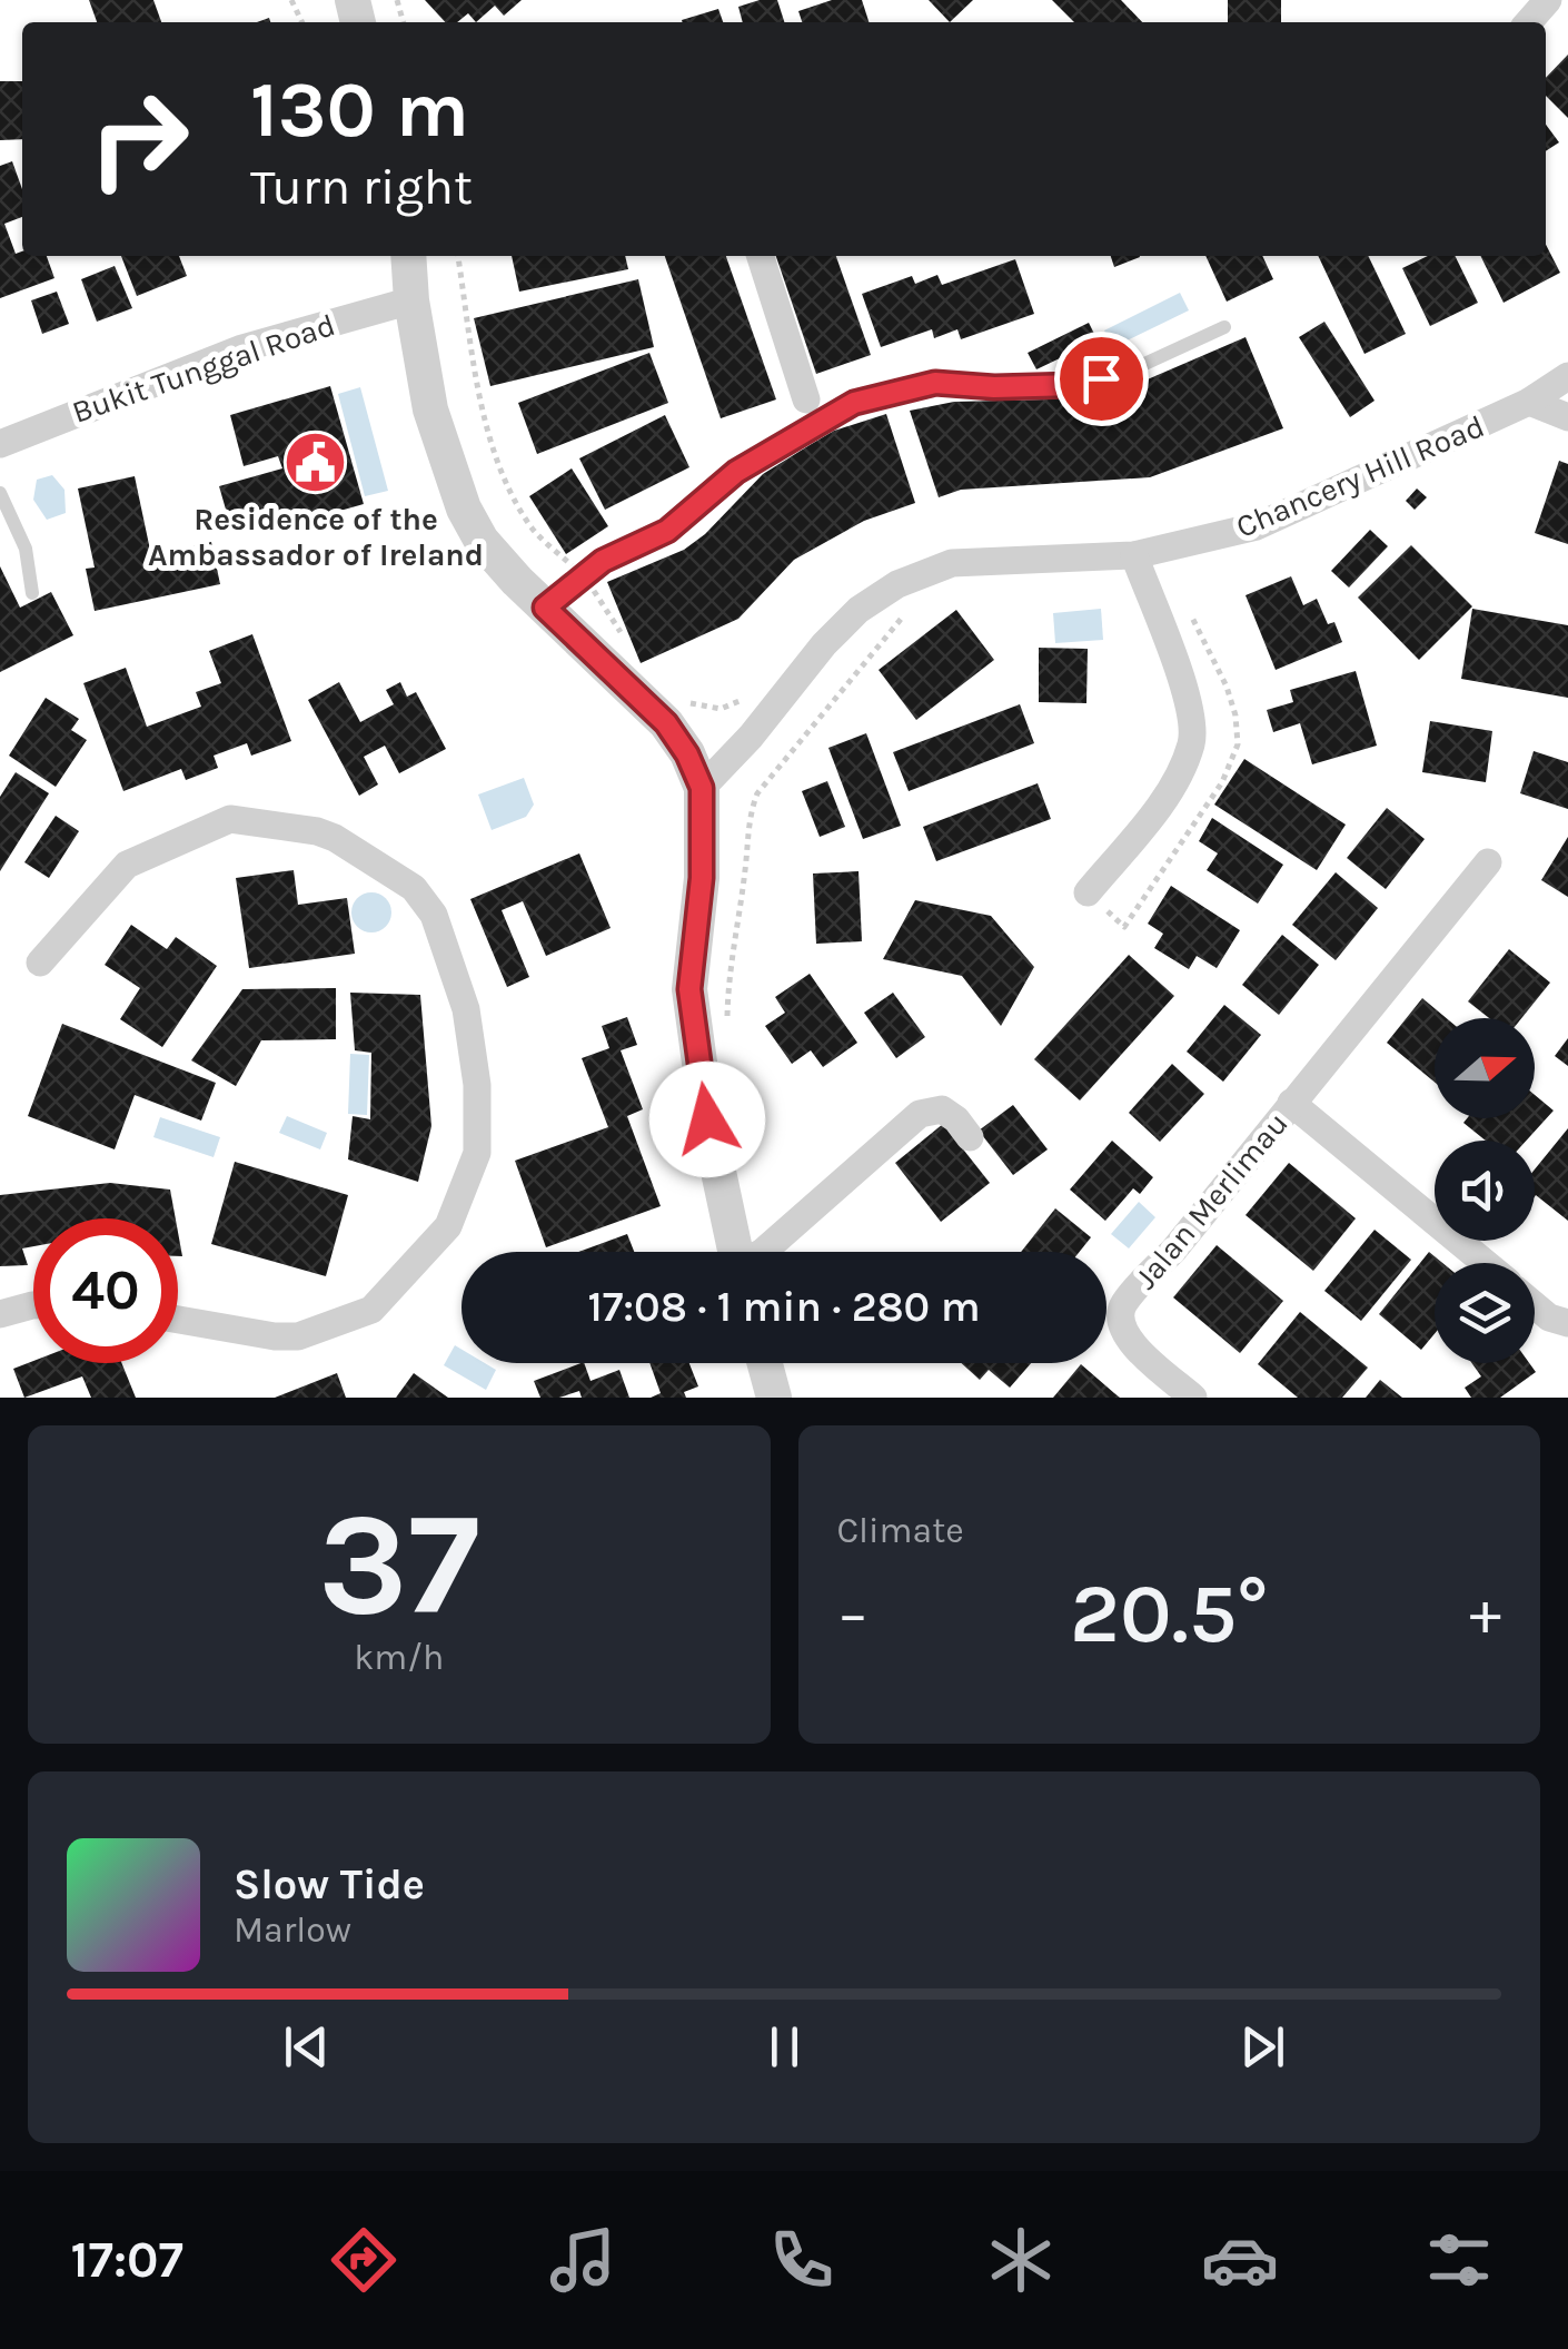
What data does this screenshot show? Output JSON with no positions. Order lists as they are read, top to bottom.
{
  "streets": {
    "street": ["Bukit Tunggal Road", "Chancery Hill Road", "Jalan Merlimau"]
  },
  "places": {
    "public building": ["Residence of the Ambassador of Ireland"]
  },
  "north": "right",
  "page": {
    "turn": ["130 m", "Turn right"],
    "limit": "40",
    "trip": "17:08 · 1 min · 280 m",
    "tile": [
      ["37", "km/h"],
      "Climate"
    ],
    "heat": ["−", "20.5°", "+"],
    "song": ["Slow Tide", "Marlow"],
    "tabs": "17:07"
  }
}
